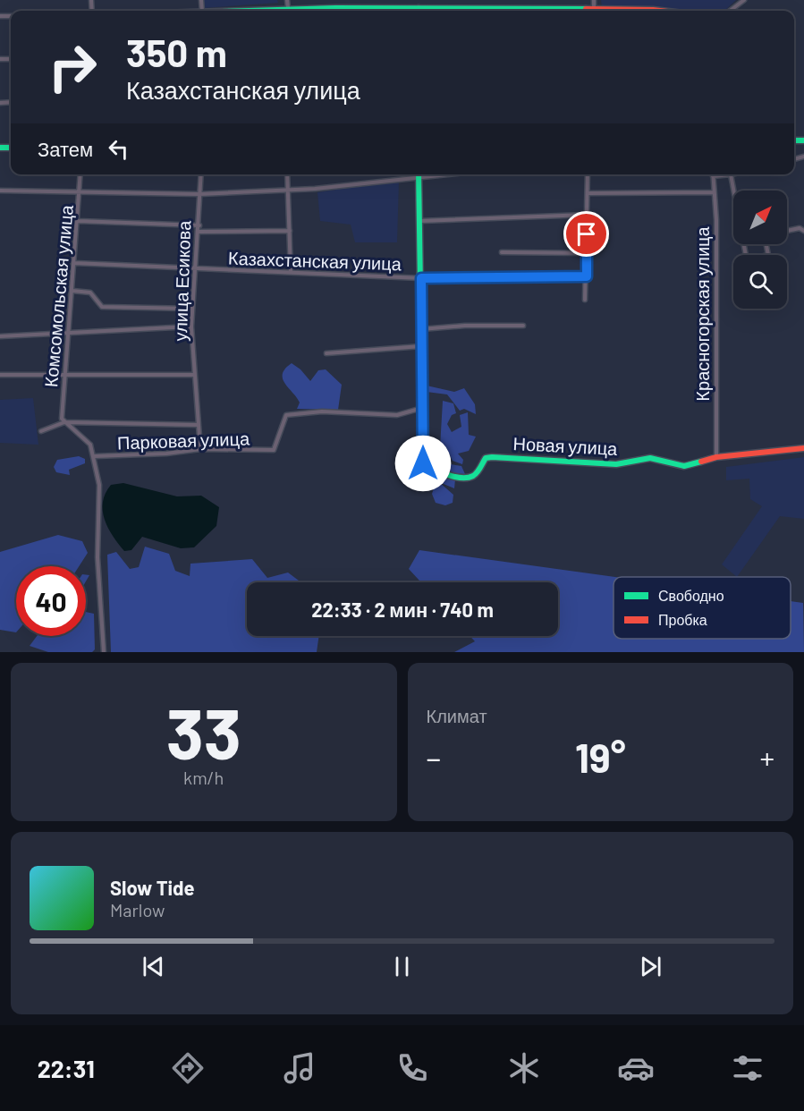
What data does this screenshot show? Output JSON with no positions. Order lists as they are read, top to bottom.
{
  "streets": {
    "street": [
      "Казахстанская улица",
      "улица Есикова",
      "Комсомольская улица",
      "Красногорская улица",
      "Парковая улица",
      "Новая улица"
    ]
  },
  "crossings": [
    ["Казахстанская улица", "улица Есикова"],
    ["Казахстанская улица", "Комсомольская улица"],
    ["улица Есикова", "Парковая улица"],
    ["Красногорская улица", "Новая улица"],
    ["Парковая улица", "Новая улица"]
  ],
  "legend": ["Свободно", "Пробка"],
  "north": "top right",
  "page": {
    "turn": ["350 m", "Казахстанская улица"],
    "then": "Затем",
    "limit": "40",
    "trip": "22:33 · 2 мин · 740 m",
    "tile": [
      ["33", "km/h"],
      "Климат"
    ],
    "heat": ["−", "19°", "+"],
    "song": ["Slow Tide", "Marlow"],
    "tabs": "22:31"
  }
}
